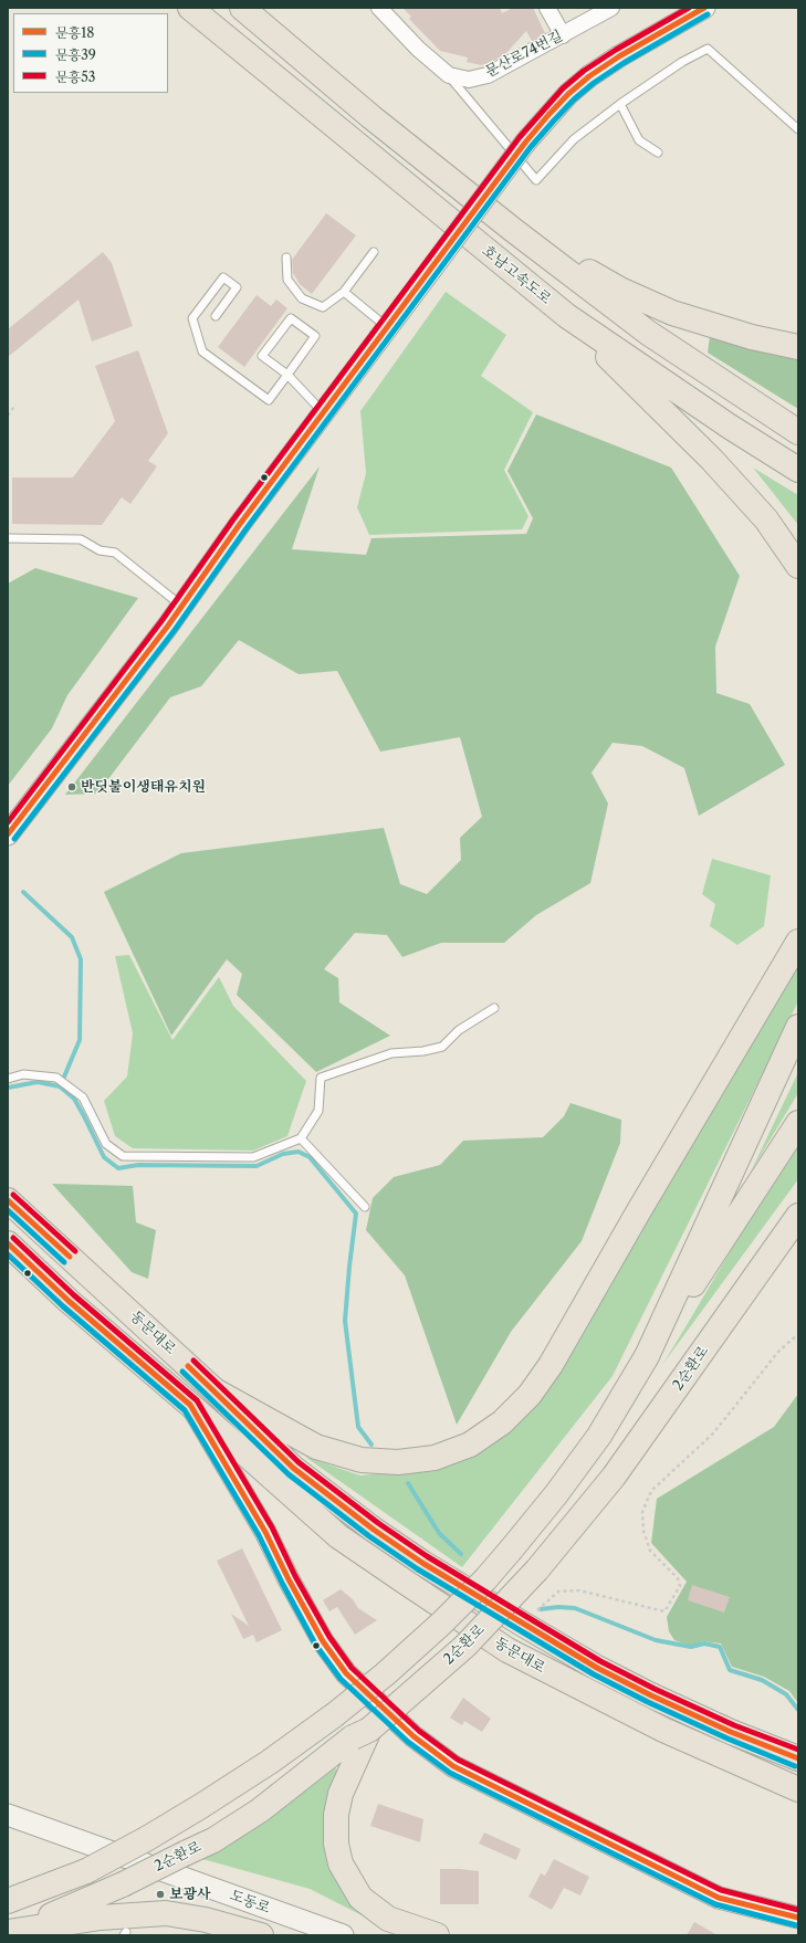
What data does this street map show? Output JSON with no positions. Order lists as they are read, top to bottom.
{
  "streets": {
    "main road": [
      "호남고속도로",
      "동문대로",
      "2순환로",
      "도동로"
    ],
    "street": ["문산로74번길"]
  },
  "places": ["반딧불이생태유치원", "보광사"],
  "lines": ["transit line 문흥18", "transit line 문흥53", "transit line 문흥39"],
  "legend": ["문흥18", "문흥39", "문흥53"]
}
